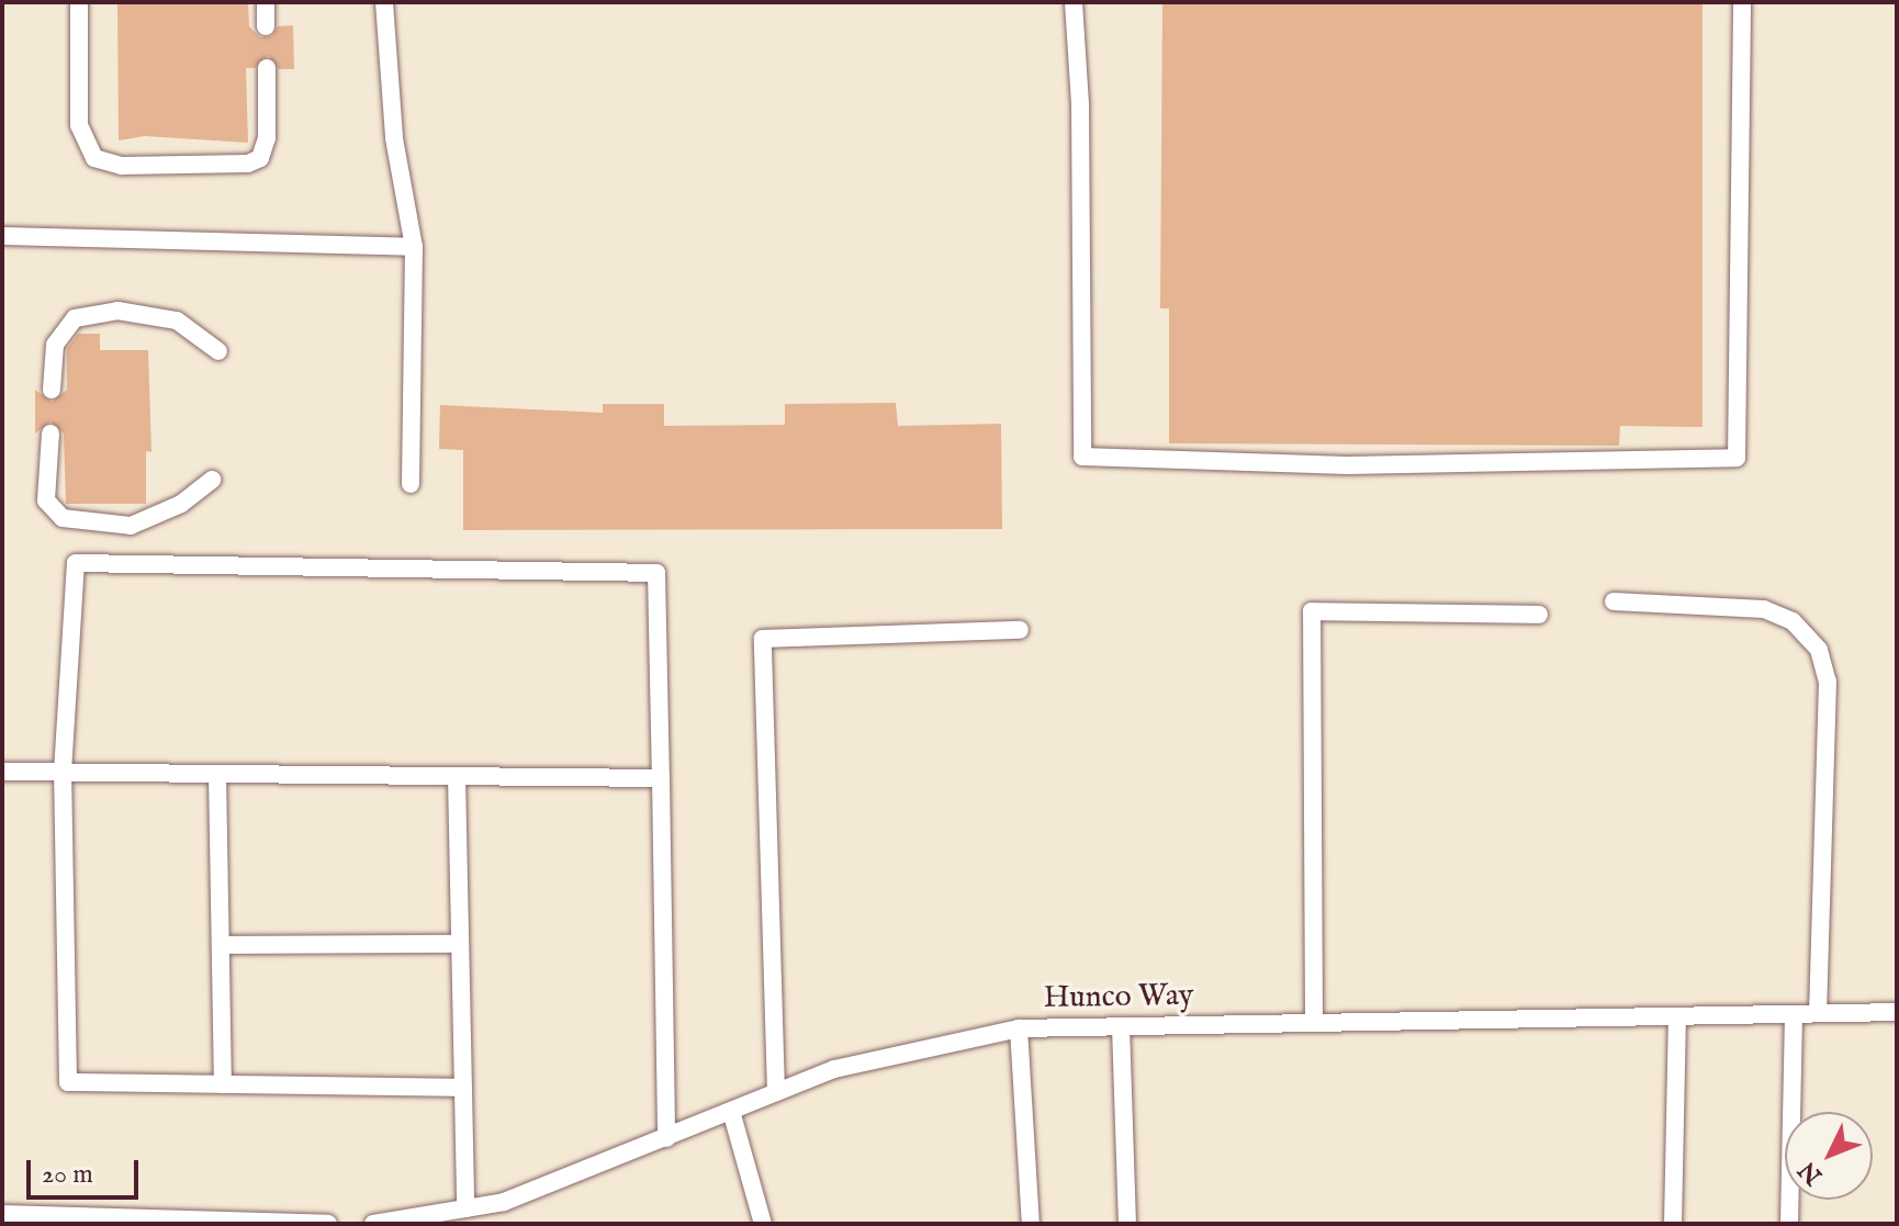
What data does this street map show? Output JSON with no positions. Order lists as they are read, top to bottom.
{
  "streets": {
    "lane": ["Hunco Way"]
  },
  "scale_bar": "20 m",
  "north": "bottom left"
}
